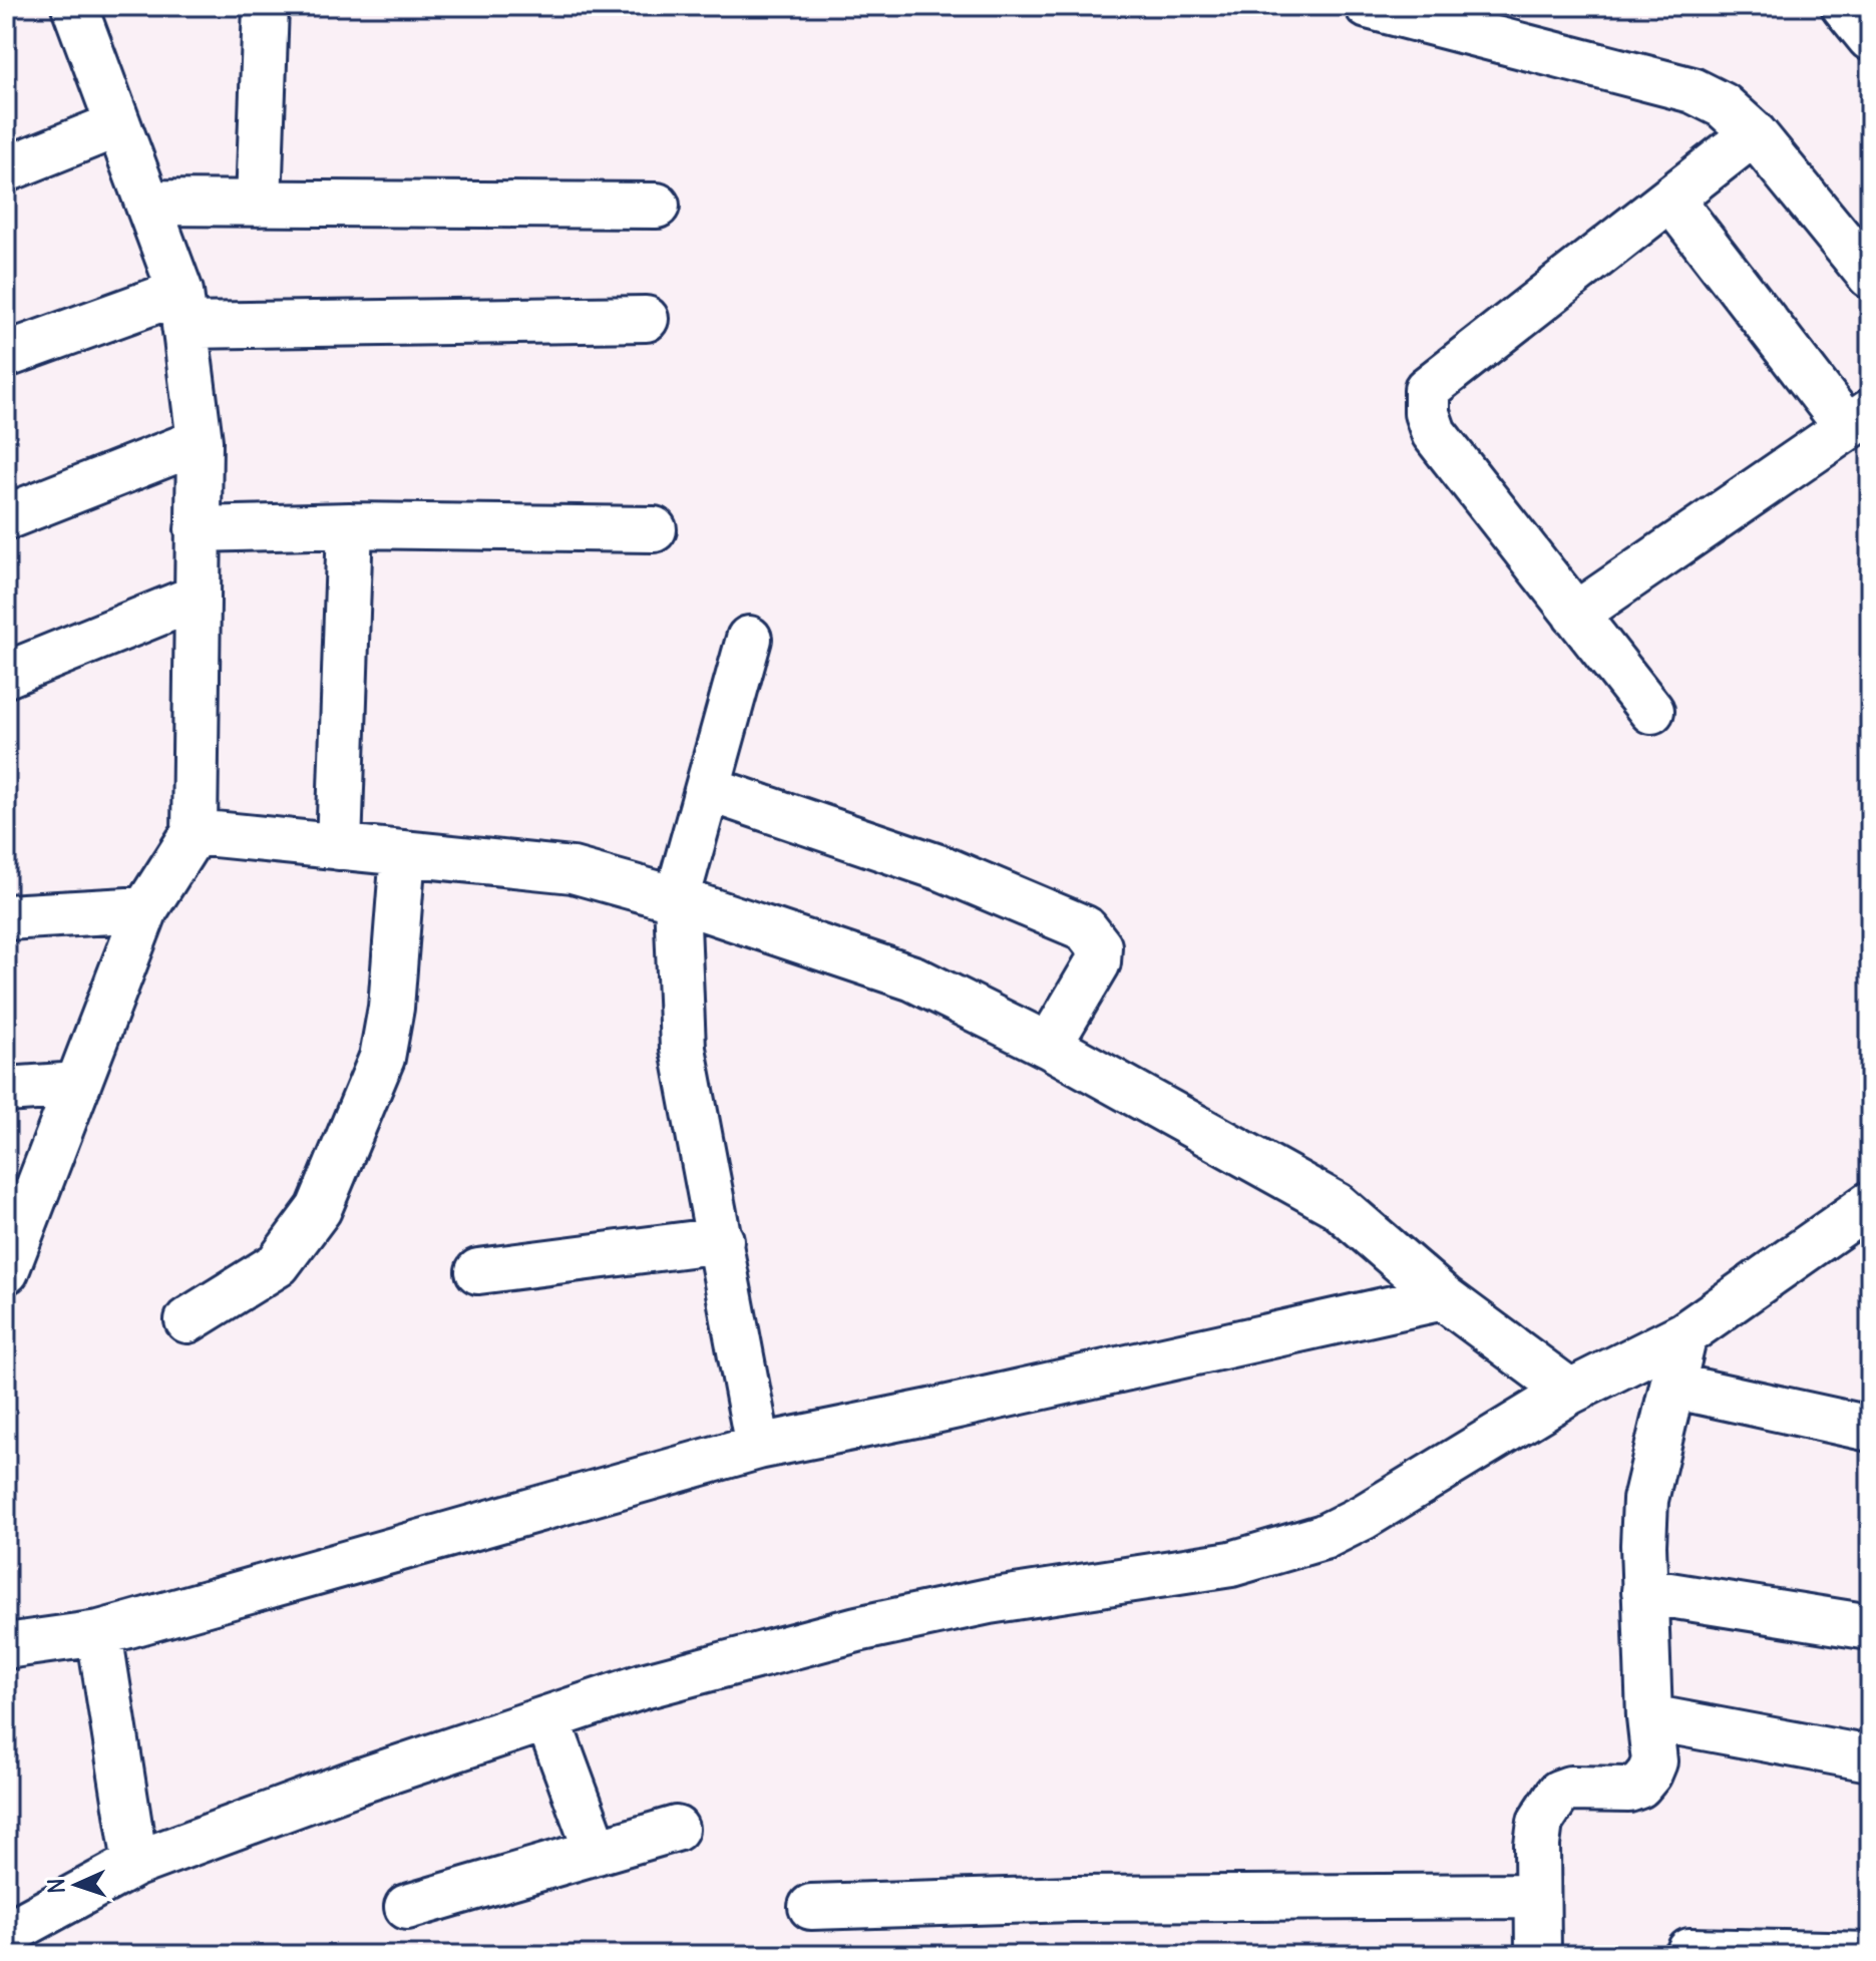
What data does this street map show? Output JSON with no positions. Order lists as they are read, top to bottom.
{
  "north": "left"
}
